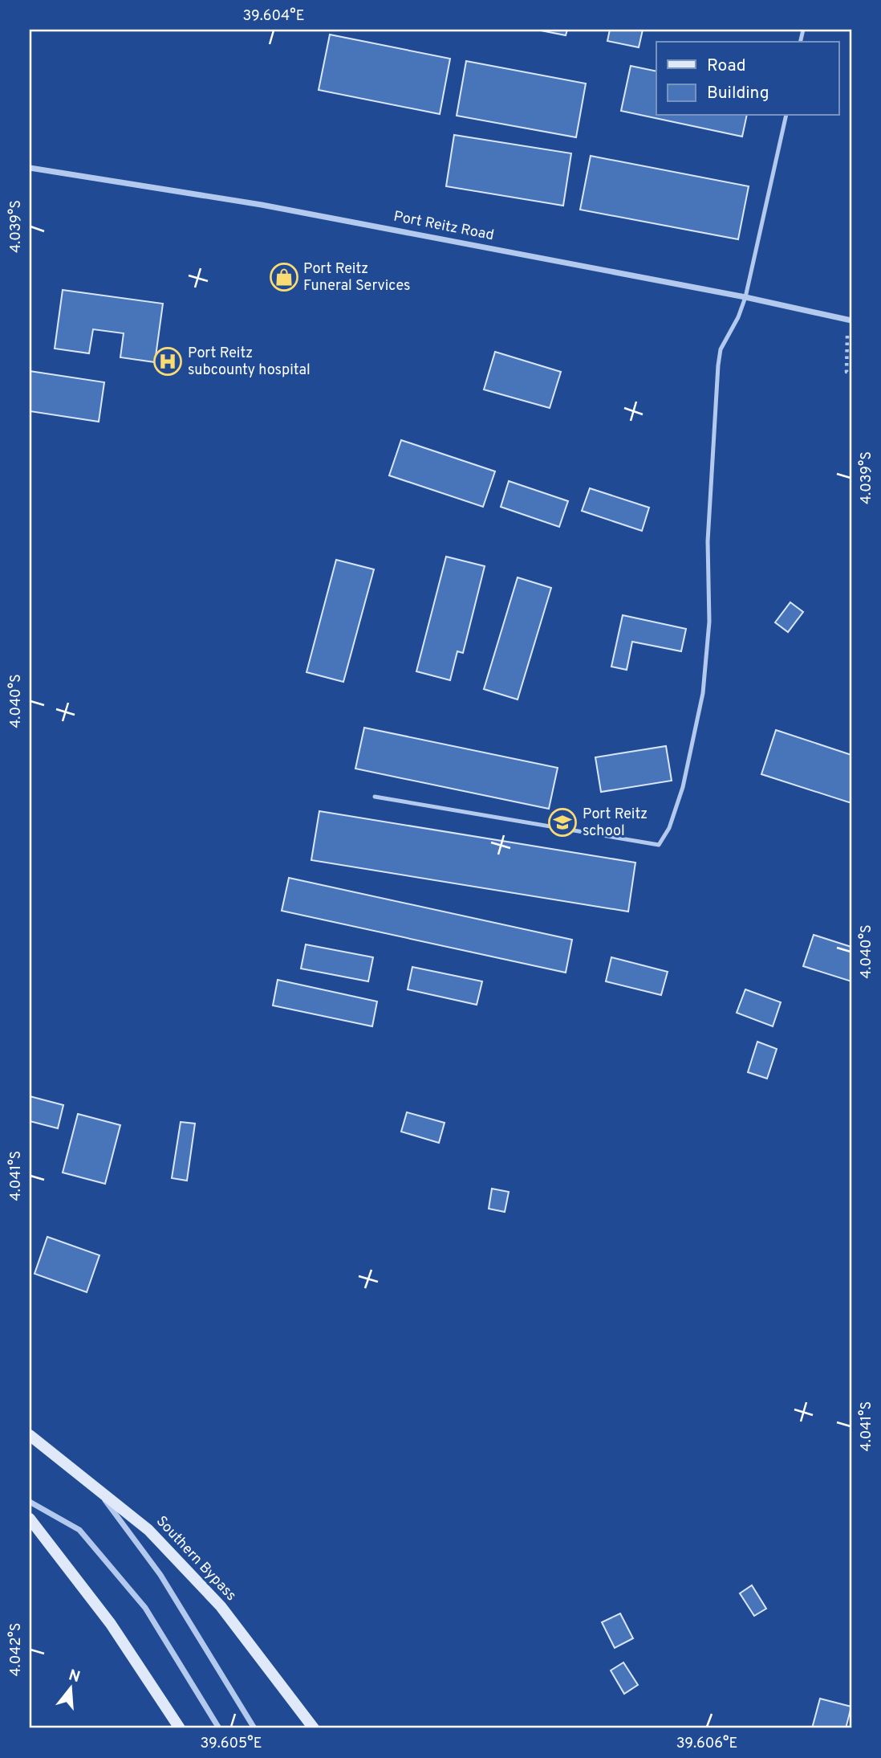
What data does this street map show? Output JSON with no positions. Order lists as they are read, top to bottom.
{
  "streets": {
    "main road": ["Southern Bypass"],
    "street": ["Port Reitz Road"]
  },
  "places": {
    "shop": ["Port Reitz Funeral Services"],
    "hospital": ["Port Reitz subcounty hospital"],
    "school or university": ["Port Reitz school"]
  },
  "legend": ["Road", "Building"],
  "north": "top",
  "coordinates": [
    "39.604°E",
    "4.039°S",
    "4.040°S",
    "4.041°S",
    "4.042°S",
    "39.605°E",
    "39.606°E"
  ]
}
